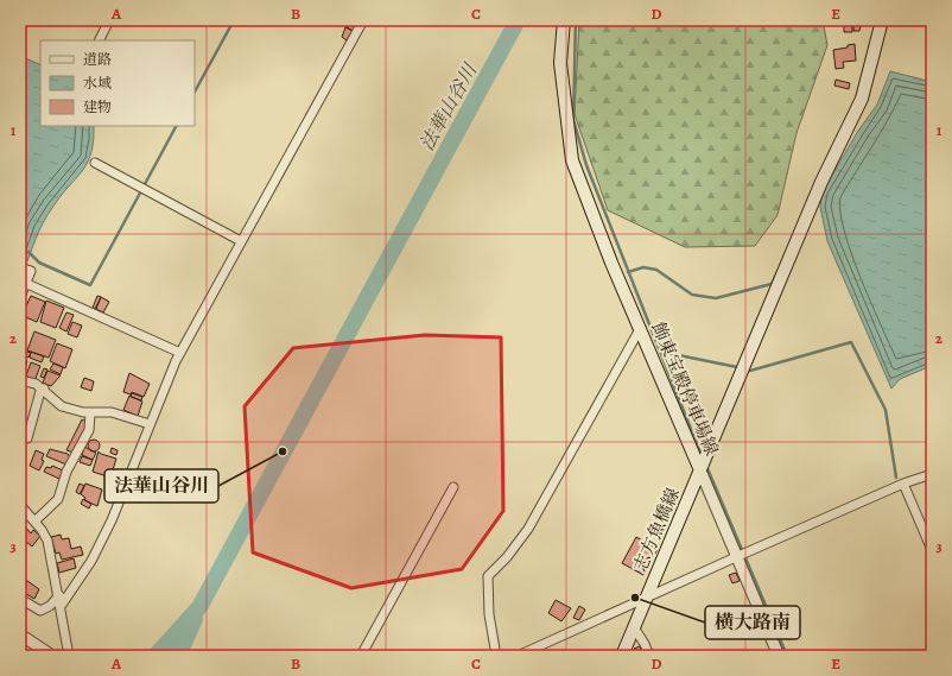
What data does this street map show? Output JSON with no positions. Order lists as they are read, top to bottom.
{
  "streets": {
    "main road": ["飾東宝殿停車場線", "志方魚橋線"]
  },
  "crossings": [
    ["飾東宝殿停車場線", "志方魚橋線"]
  ],
  "water": ["法華山谷川"],
  "places": ["法華山谷川", "横大路南"],
  "legend": ["道路", "水域", "建物"],
  "grid": {
    "columns": [
      "A",
      "B",
      "C",
      "D",
      "E"
    ],
    "rows": ["1", "2", "3"]
  }
}
